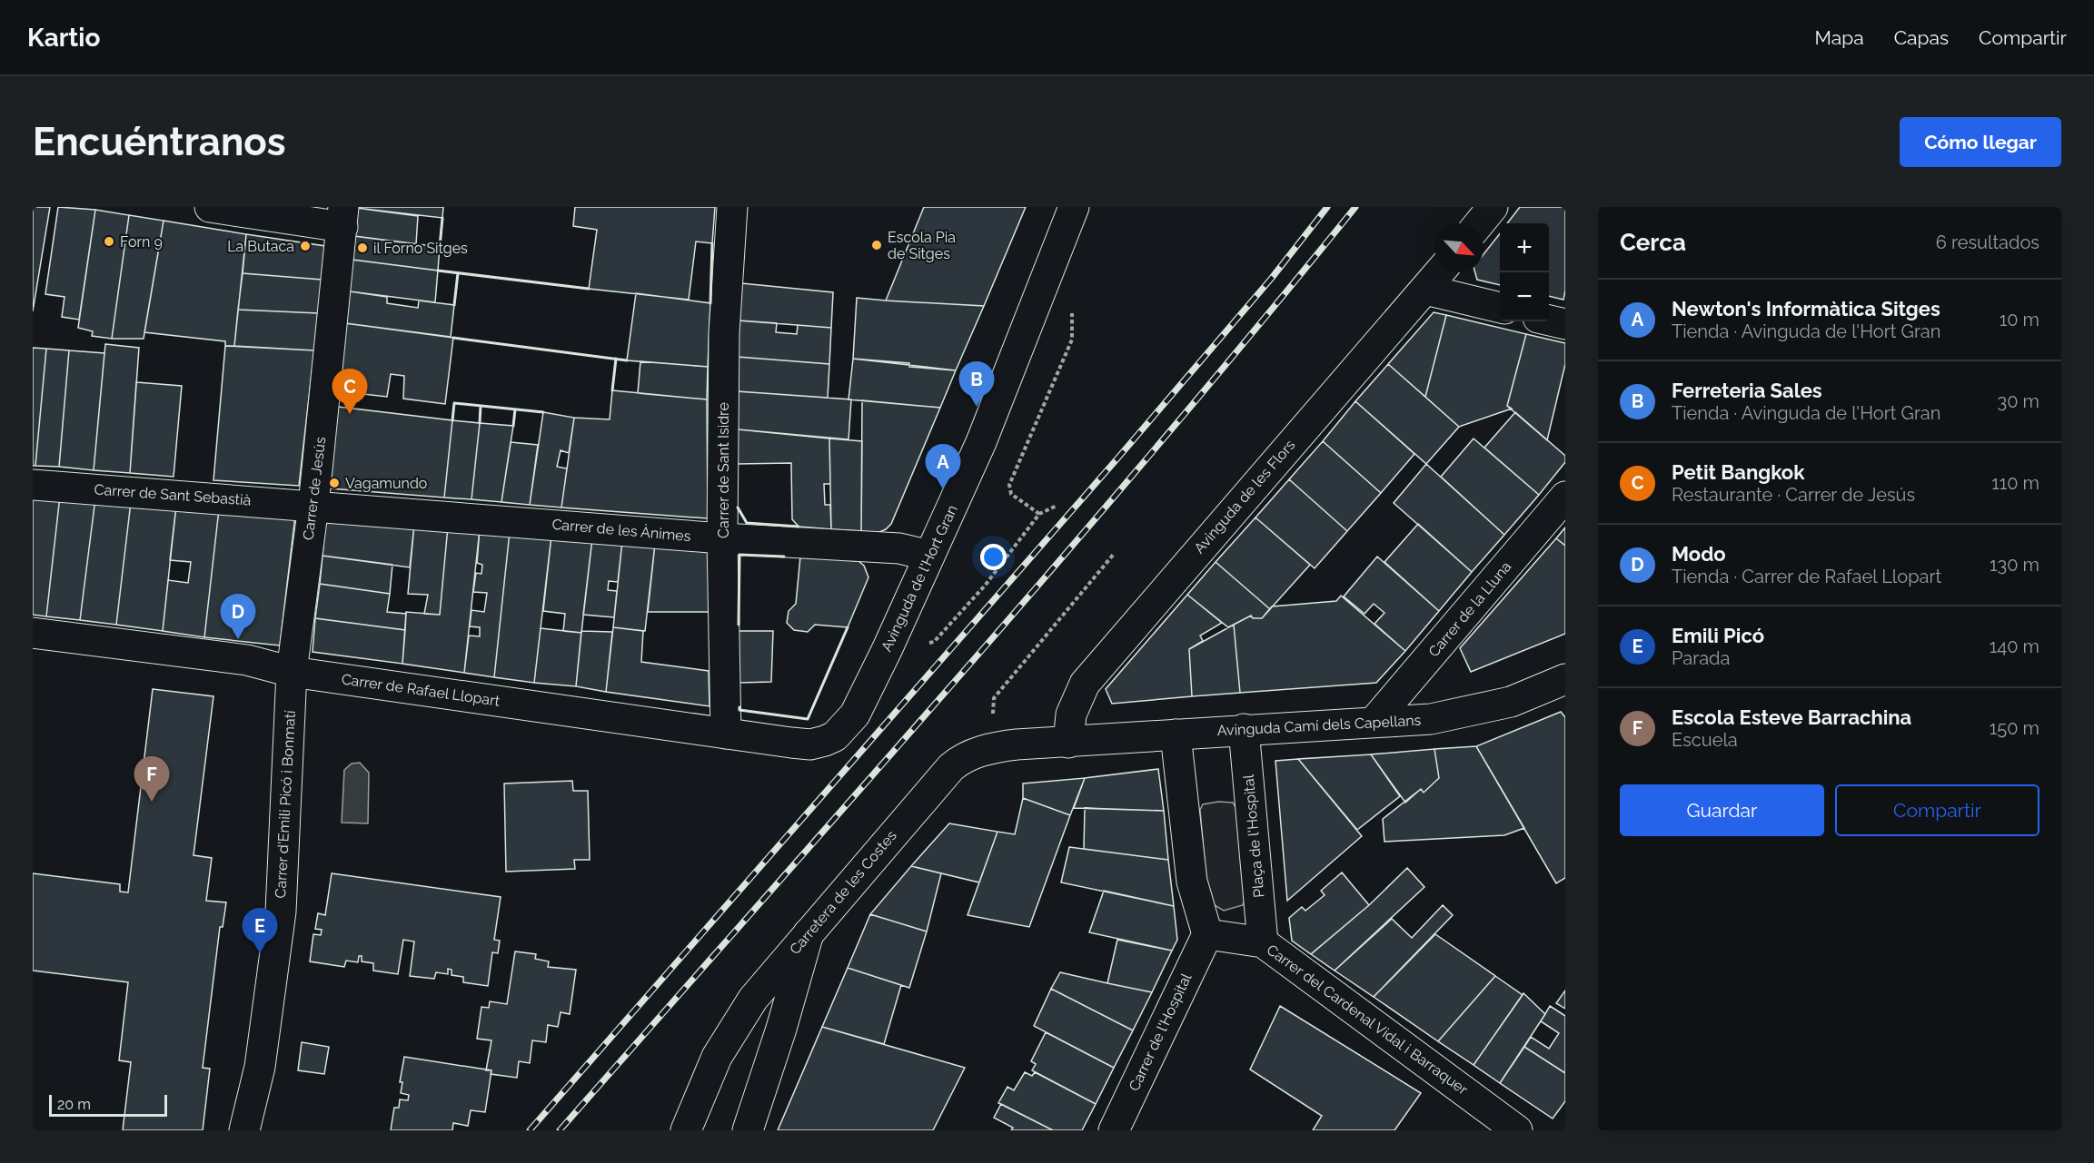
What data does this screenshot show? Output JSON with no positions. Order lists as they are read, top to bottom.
{
  "streets": {
    "street": [
      "Carrer de Sant Isidre",
      "Carrer de Jesús",
      "Carrer de Sant Sebastià",
      "Avinguda de les Flors",
      "Carrer de les Ànimes",
      "Avinguda de l'Hort Gran",
      "Carrer de la Lluna",
      "Carrer de Rafael Llopart",
      "Avinguda Camí dels Capellans",
      "Carrer d'Emili Picó i Bonmatí",
      "Plaça de l'Hospital",
      "Carretera de les Costes",
      "Carrer del Cardenal Vidal i Barraquer",
      "Carrer de l'Hospital"
    ]
  },
  "crossings": [
    ["Carrer de Sant Isidre", "Carrer de les Ànimes"],
    ["Carrer de Sant Isidre", "Carrer de Rafael Llopart"],
    ["Carrer de Jesús", "Carrer de Sant Sebastià"],
    ["Carrer de Jesús", "Carrer de les Ànimes"],
    ["Carrer de Jesús", "Carrer de Rafael Llopart"],
    ["Carrer de Jesús", "Carrer d'Emili Picó i Bonmatí"],
    ["Carrer de Sant Sebastià", "Carrer de les Ànimes"],
    ["Avinguda de les Flors", "Avinguda Camí dels Capellans"],
    ["Avinguda de les Flors", "Carretera de les Costes"],
    ["Carrer de les Ànimes", "Avinguda de l'Hort Gran"],
    ["Avinguda de l'Hort Gran", "Carrer de Rafael Llopart"],
    ["Carrer de la Lluna", "Avinguda Camí dels Capellans"],
    ["Carrer de Rafael Llopart", "Carrer d'Emili Picó i Bonmatí"],
    ["Avinguda Camí dels Capellans", "Plaça de l'Hospital"],
    ["Avinguda Camí dels Capellans", "Carretera de les Costes"],
    ["Plaça de l'Hospital", "Carrer del Cardenal Vidal i Barraquer"],
    ["Carrer del Cardenal Vidal i Barraquer", "Carrer de l'Hospital"]
  ],
  "places": [
    "Forn 9",
    "Escola Pia de Sitges",
    "La Butaca",
    "il Forno Sitges",
    "Vagamundo"
  ],
  "scale_bar": "20 m",
  "north": "bottom right",
  "page": {
    "header": "Kartio",
    "nav": ["Mapa", "Capas", "Compartir"],
    "buttons": [
      "Cómo llegar",
      ["Guardar", "Compartir"]
    ],
    "title": "Encuéntranos",
    "heading": ["Cerca", "6 resultados"],
    "map_buttons": ["+", "−"],
    "list": [
      {
        "mark": "A",
        "name": "Newton's Informàtica Sitges",
        "note": "Tienda · Avinguda de l'Hort Gran",
        "value": "10 m"
      },
      {
        "mark": "B",
        "name": "Ferreteria Sales",
        "note": "Tienda · Avinguda de l'Hort Gran",
        "value": "30 m"
      },
      {
        "mark": "C",
        "name": "Petit Bangkok",
        "note": "Restaurante · Carrer de Jesús",
        "value": "110 m"
      },
      {
        "mark": "D",
        "name": "Modo",
        "note": "Tienda · Carrer de Rafael Llopart",
        "value": "130 m"
      },
      {
        "mark": "E",
        "name": "Emili Picó",
        "note": "Parada",
        "value": "140 m"
      },
      {
        "mark": "F",
        "name": "Escola Esteve Barrachina",
        "note": "Escuela",
        "value": "150 m"
      }
    ],
    "pins": [
      "B",
      "C",
      "A",
      "D",
      "F",
      "E"
    ],
    "scale": "20 m"
  }
}
